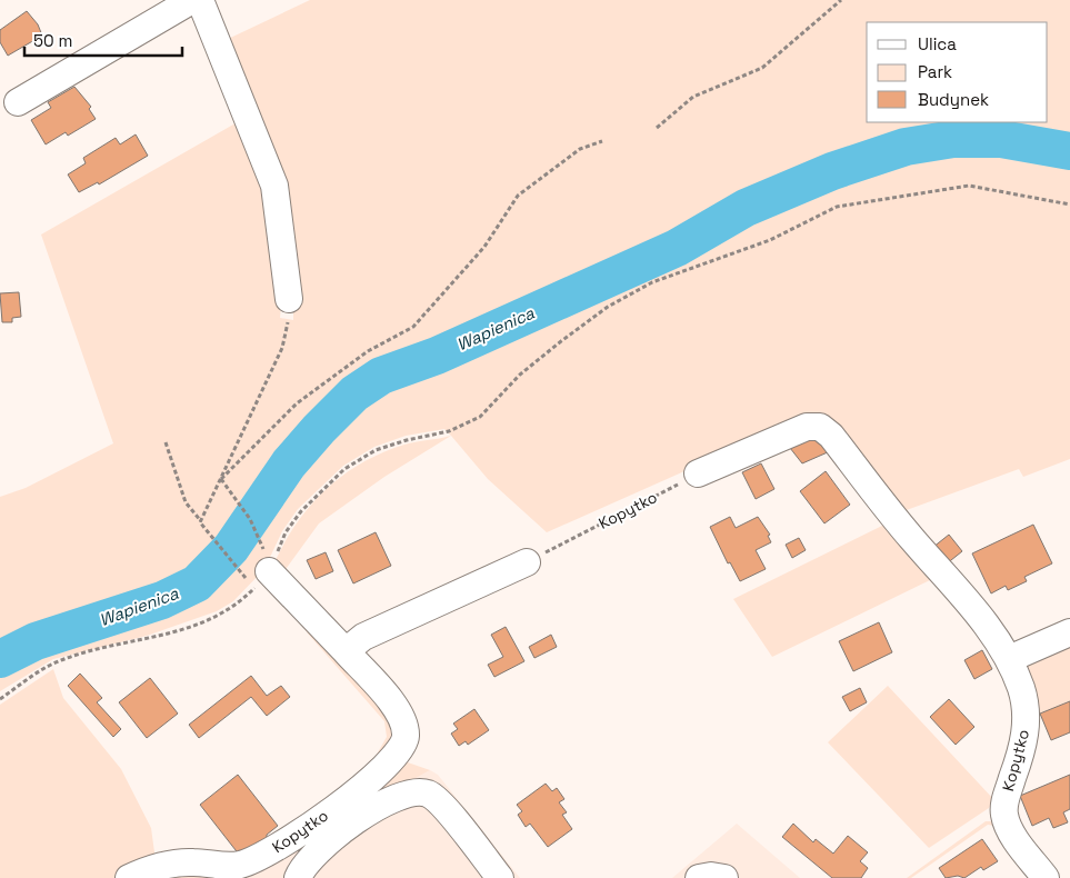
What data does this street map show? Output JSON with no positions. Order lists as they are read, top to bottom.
{
  "streets": {
    "street": ["Kopytko"]
  },
  "water": ["Wapienica"],
  "legend": ["Ulica", "Park", "Budynek"],
  "scale_bar": "50 m"
}
